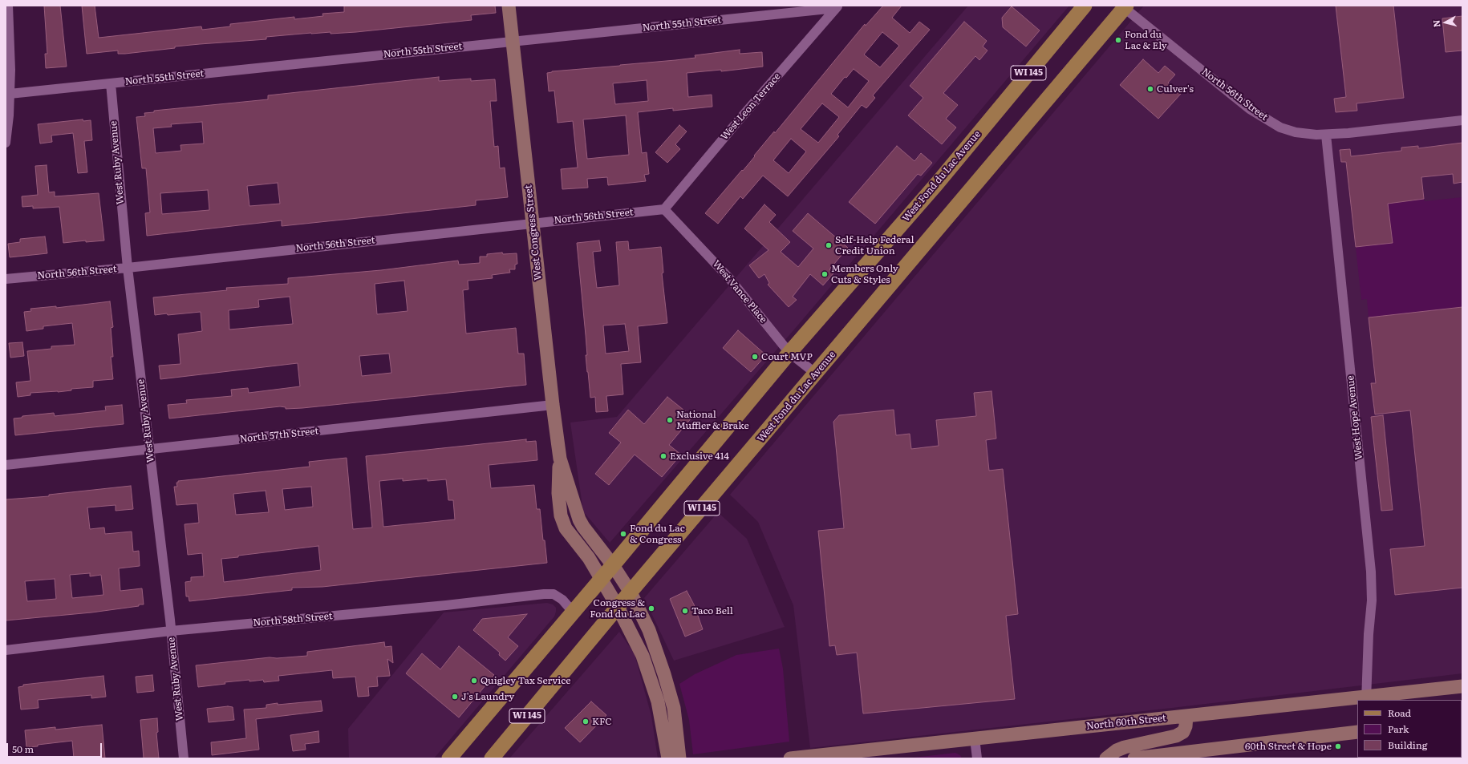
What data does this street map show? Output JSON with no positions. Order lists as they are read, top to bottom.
{
  "streets": {
    "main road": ["WI 145", "West Fond du Lac Avenue"],
    "street": [
      "North 55th Street",
      "North 56th Street",
      "West Leon Terrace",
      "West Ruby Avenue",
      "West Congress Street",
      "West Vance Place",
      "West Hope Avenue",
      "North 57th Street",
      "North 58th Street",
      "North 60th Street"
    ]
  },
  "crossings": [
    ["North 55th Street", "West Leon Terrace"],
    ["North 55th Street", "West Ruby Avenue"],
    ["North 55th Street", "West Congress Street"],
    ["North 56th Street", "West Leon Terrace"],
    ["North 56th Street", "West Ruby Avenue"],
    ["North 56th Street", "West Fond du Lac Avenue"],
    ["North 56th Street", "West Congress Street"],
    ["North 56th Street", "West Vance Place"],
    ["North 56th Street", "West Hope Avenue"],
    ["West Leon Terrace", "West Vance Place"],
    ["West Ruby Avenue", "North 57th Street"],
    ["West Ruby Avenue", "North 58th Street"],
    ["West Fond du Lac Avenue", "West Congress Street"],
    ["West Fond du Lac Avenue", "West Vance Place"],
    ["West Fond du Lac Avenue", "North 58th Street"],
    ["West Congress Street", "North 57th Street"],
    ["West Hope Avenue", "North 60th Street"]
  ],
  "places": [
    "Fond du Lac & Ely",
    "Culver's",
    "Self-Help Federal Credit Union",
    "Members Only Cuts & Styles",
    "Court MVP",
    "National Muffler & Brake",
    "Exclusive 414",
    "Fond du Lac & Congress",
    "Congress & Fond du Lac",
    "Taco Bell",
    "Quigley Tax Service",
    "J's Laundry",
    "KFC",
    "60th Street & Hope"
  ],
  "legend": ["Road", "Park", "Building"],
  "scale_bar": "50 m",
  "north": "left"
}
